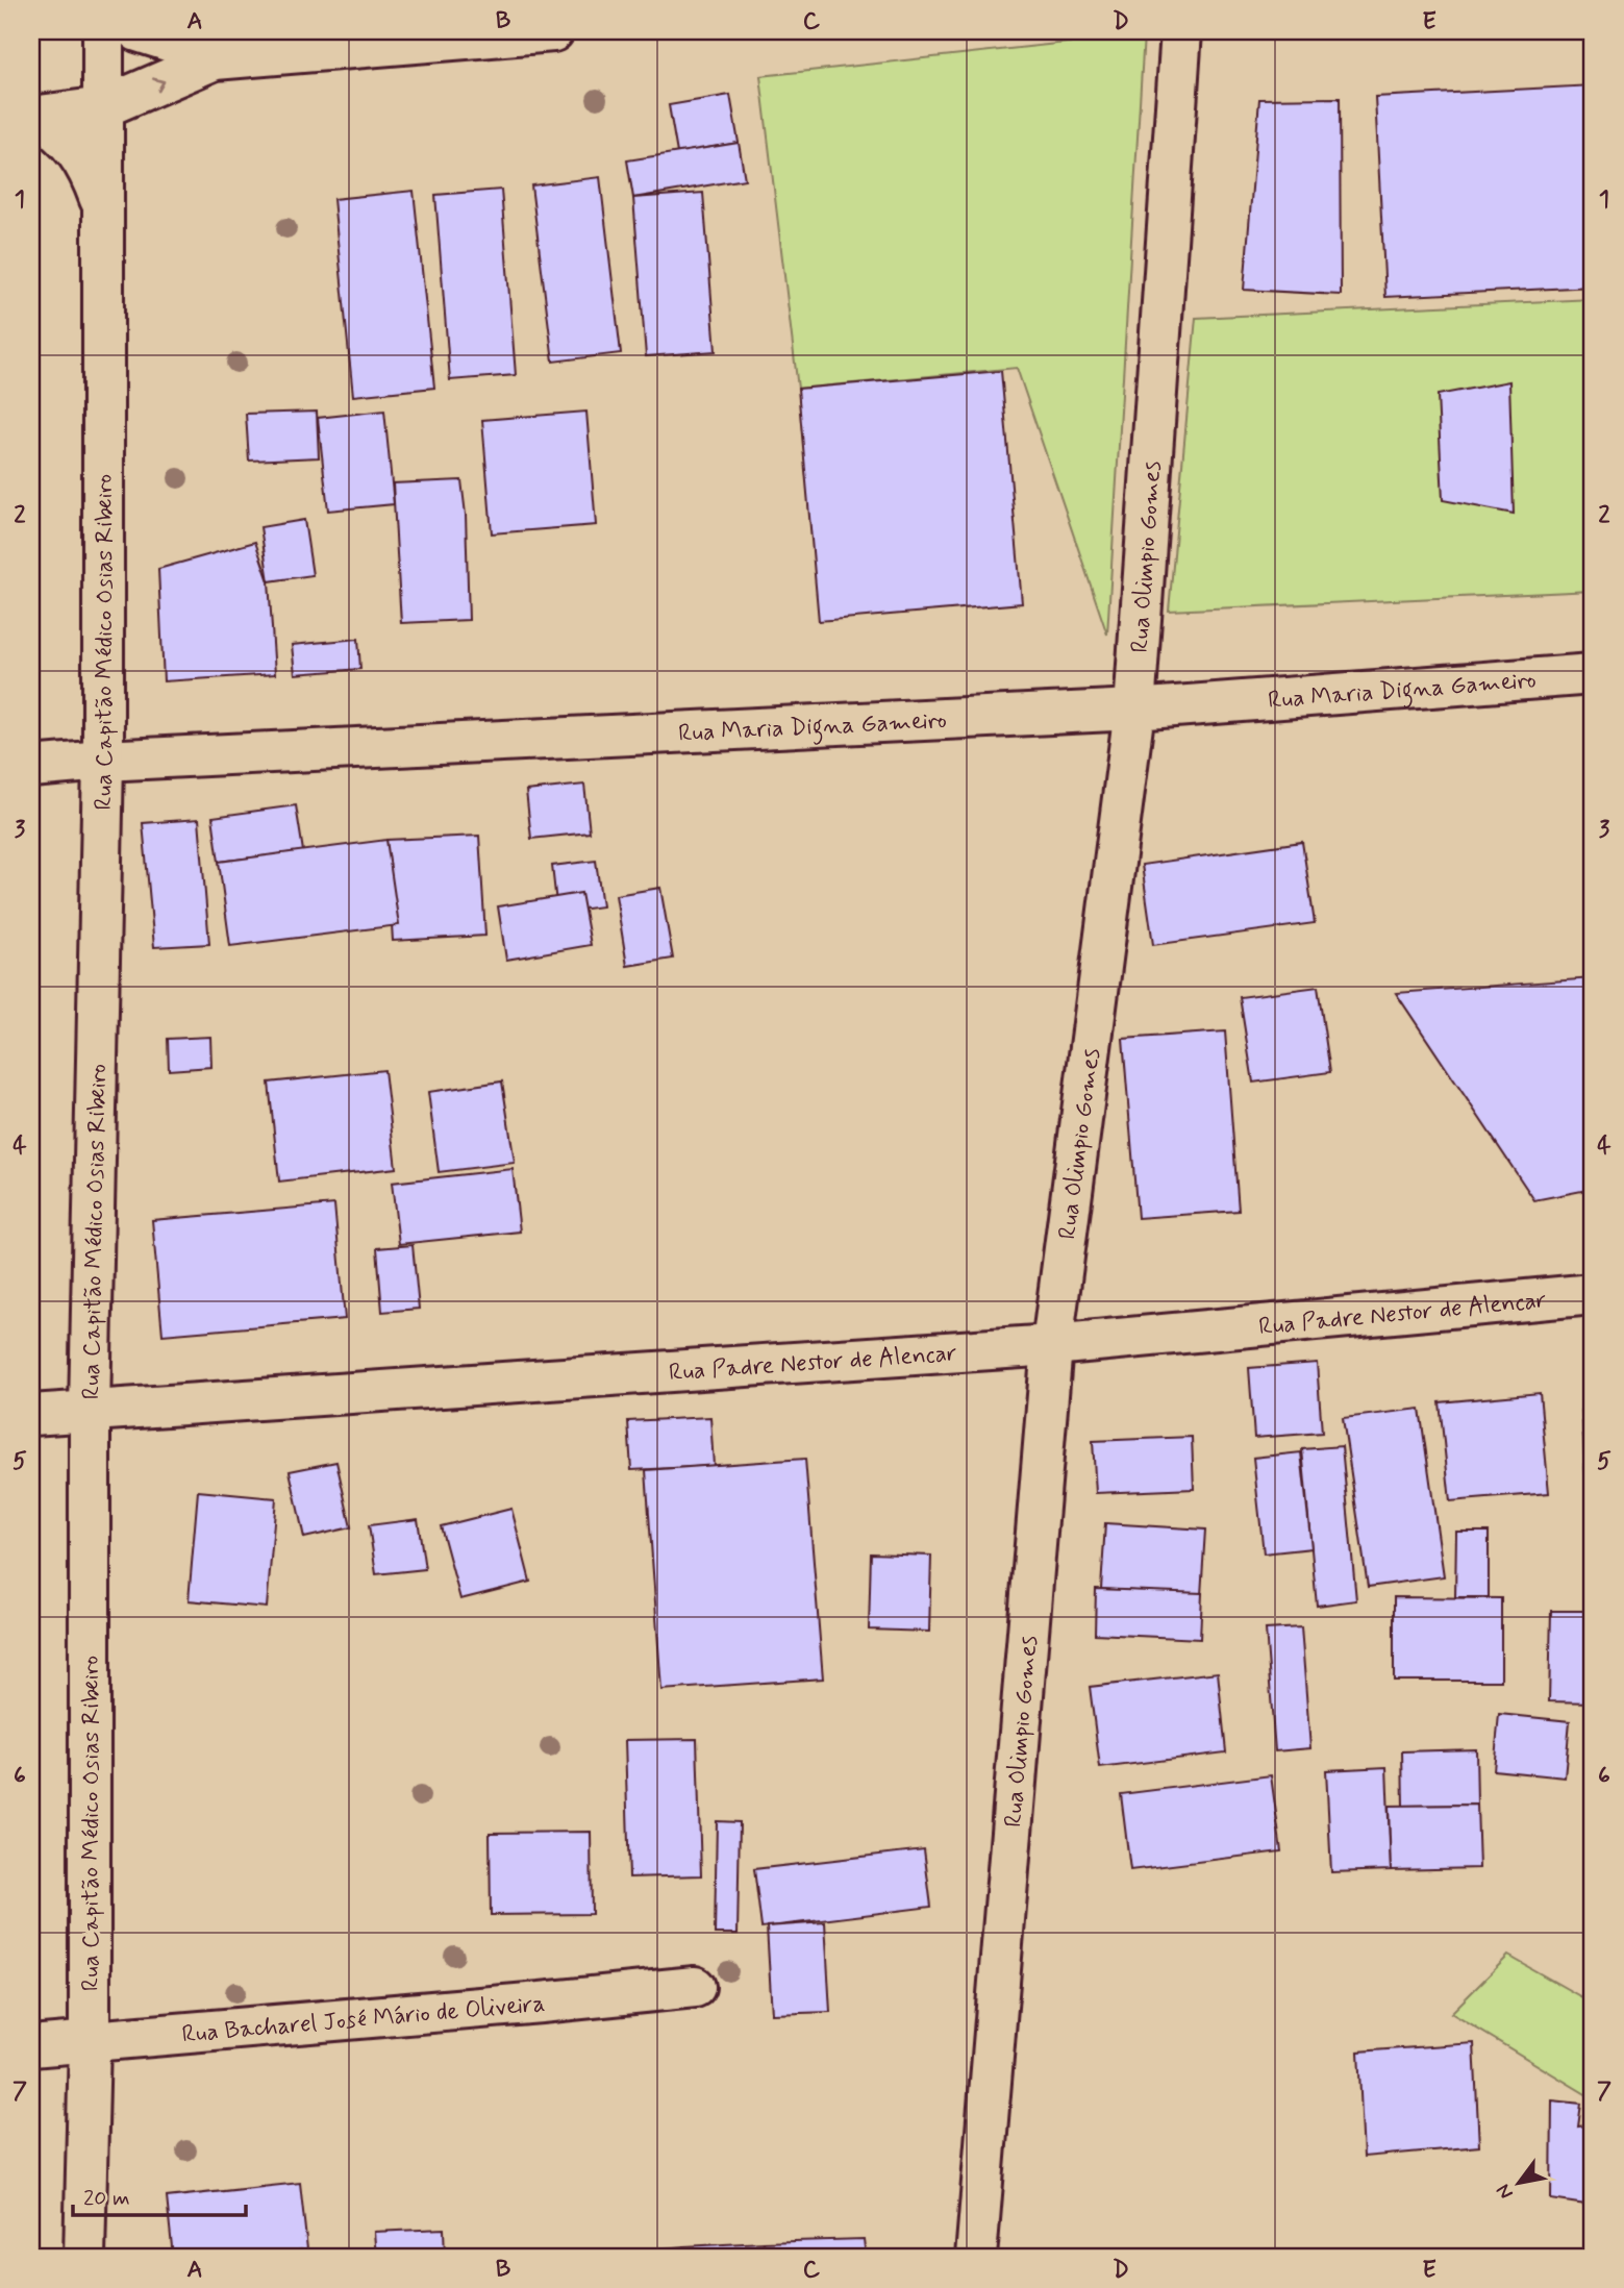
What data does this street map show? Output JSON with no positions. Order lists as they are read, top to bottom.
{
  "streets": {
    "street": [
      "Rua Olimpio Gomes",
      "Rua Capitão Médico Osias Ribeiro",
      "Rua Maria Digna Gameiro",
      "Rua Padre Nestor de Alencar",
      "Rua Bacharel José Mário de Oliveira"
    ]
  },
  "crossings": [
    ["Rua Olimpio Gomes", "Rua Maria Digna Gameiro"],
    ["Rua Olimpio Gomes", "Rua Padre Nestor de Alencar"],
    ["Rua Capitão Médico Osias Ribeiro", "Rua Maria Digna Gameiro"],
    ["Rua Capitão Médico Osias Ribeiro", "Rua Padre Nestor de Alencar"],
    ["Rua Capitão Médico Osias Ribeiro", "Rua Bacharel José Mário de Oliveira"]
  ],
  "scale_bar": "20 m",
  "north": "bottom left",
  "grid": {
    "columns": [
      "A",
      "B",
      "C",
      "D",
      "E"
    ],
    "rows": [
      "1",
      "2",
      "3",
      "4",
      "5",
      "6",
      "7"
    ]
  }
}
